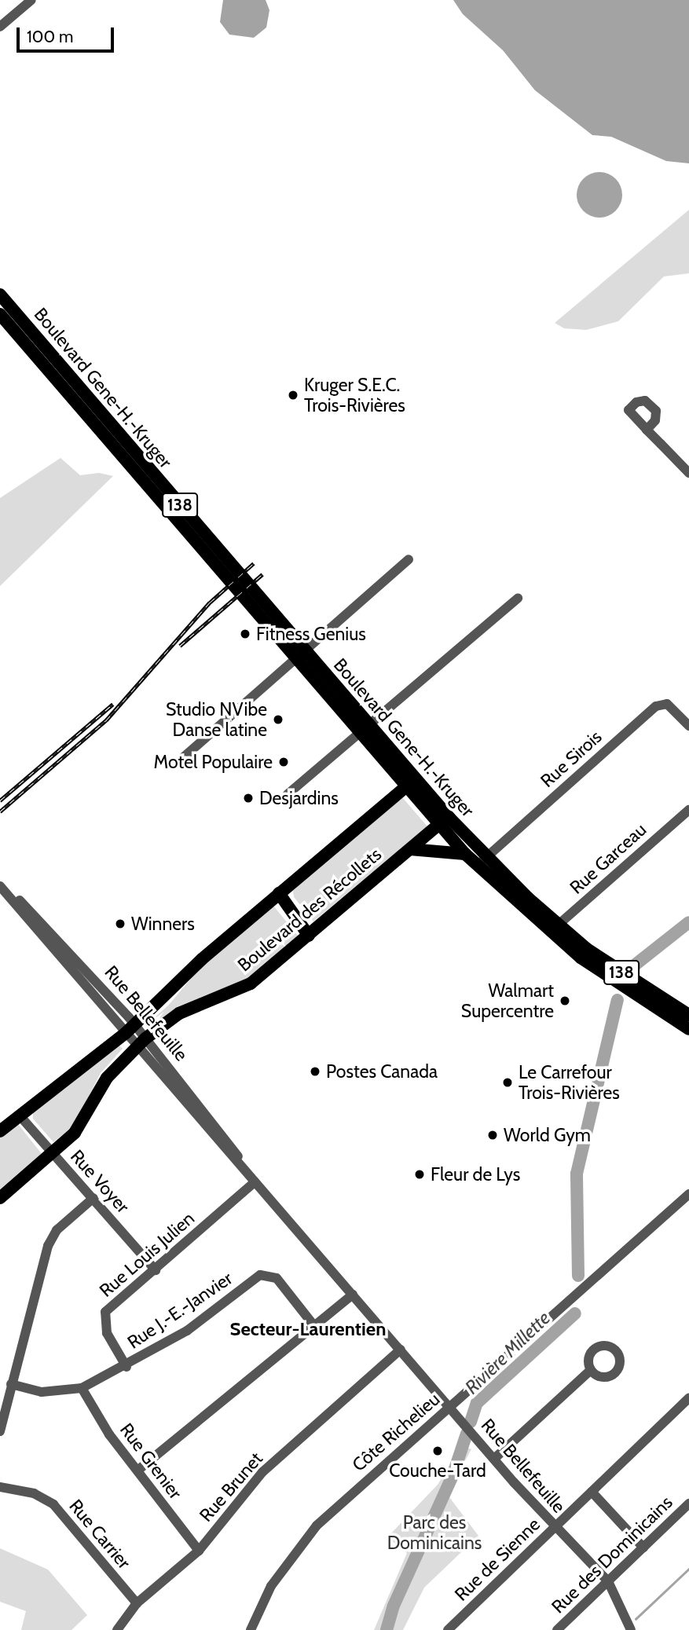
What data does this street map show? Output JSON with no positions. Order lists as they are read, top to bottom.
{
  "streets": {
    "main road": ["Boulevard Gene-H.-Kruger", "138", "Boulevard des Récollets"],
    "street": [
      "Rue Sirois",
      "Rue Garceau",
      "Rue Bellefeuille",
      "Rue Voyer",
      "Rue Louis Julien",
      "Rue J.-E.-Janvier",
      "Côte Richelieu",
      "Rue Grenier",
      "Rue Brunet",
      "Rue Carrier",
      "Rue des Dominicains",
      "Rue de Sienne"
    ]
  },
  "crossings": [
    ["Boulevard Gene-H.-Kruger", "Rue Sirois"],
    ["Boulevard Gene-H.-Kruger", "Rue Garceau"],
    ["Boulevard Gene-H.-Kruger", "Boulevard des Récollets"],
    ["Boulevard des Récollets", "Rue Bellefeuille"],
    ["Boulevard des Récollets", "Rue Voyer"],
    ["Rue Bellefeuille", "Rue Louis Julien"],
    ["Rue Bellefeuille", "Côte Richelieu"],
    ["Rue Bellefeuille", "Rue Brunet"],
    ["Rue Bellefeuille", "Rue des Dominicains"],
    ["Rue Bellefeuille", "Rue de Sienne"],
    ["Rue Voyer", "Rue Louis Julien"],
    ["Rue Louis Julien", "Rue J.-E.-Janvier"],
    ["Rue J.-E.-Janvier", "Rue Grenier"],
    ["Rue Grenier", "Rue Brunet"],
    ["Rue Brunet", "Rue Carrier"]
  ],
  "districts": ["Secteur-Laurentien"],
  "water": ["Rivière Millette"],
  "parks": ["Parc des Dominicains"],
  "places": [
    "Kruger S.E.C. Trois-Rivières",
    "Fitness Genius",
    "Studio NVibe Danse latine",
    "Motel Populaire",
    "Desjardins",
    "Winners",
    "Walmart Supercentre",
    "Postes Canada",
    "Le Carrefour Trois-Rivières",
    "World Gym",
    "Fleur de Lys",
    "Couche-Tard"
  ],
  "scale_bar": "100 m"
}
